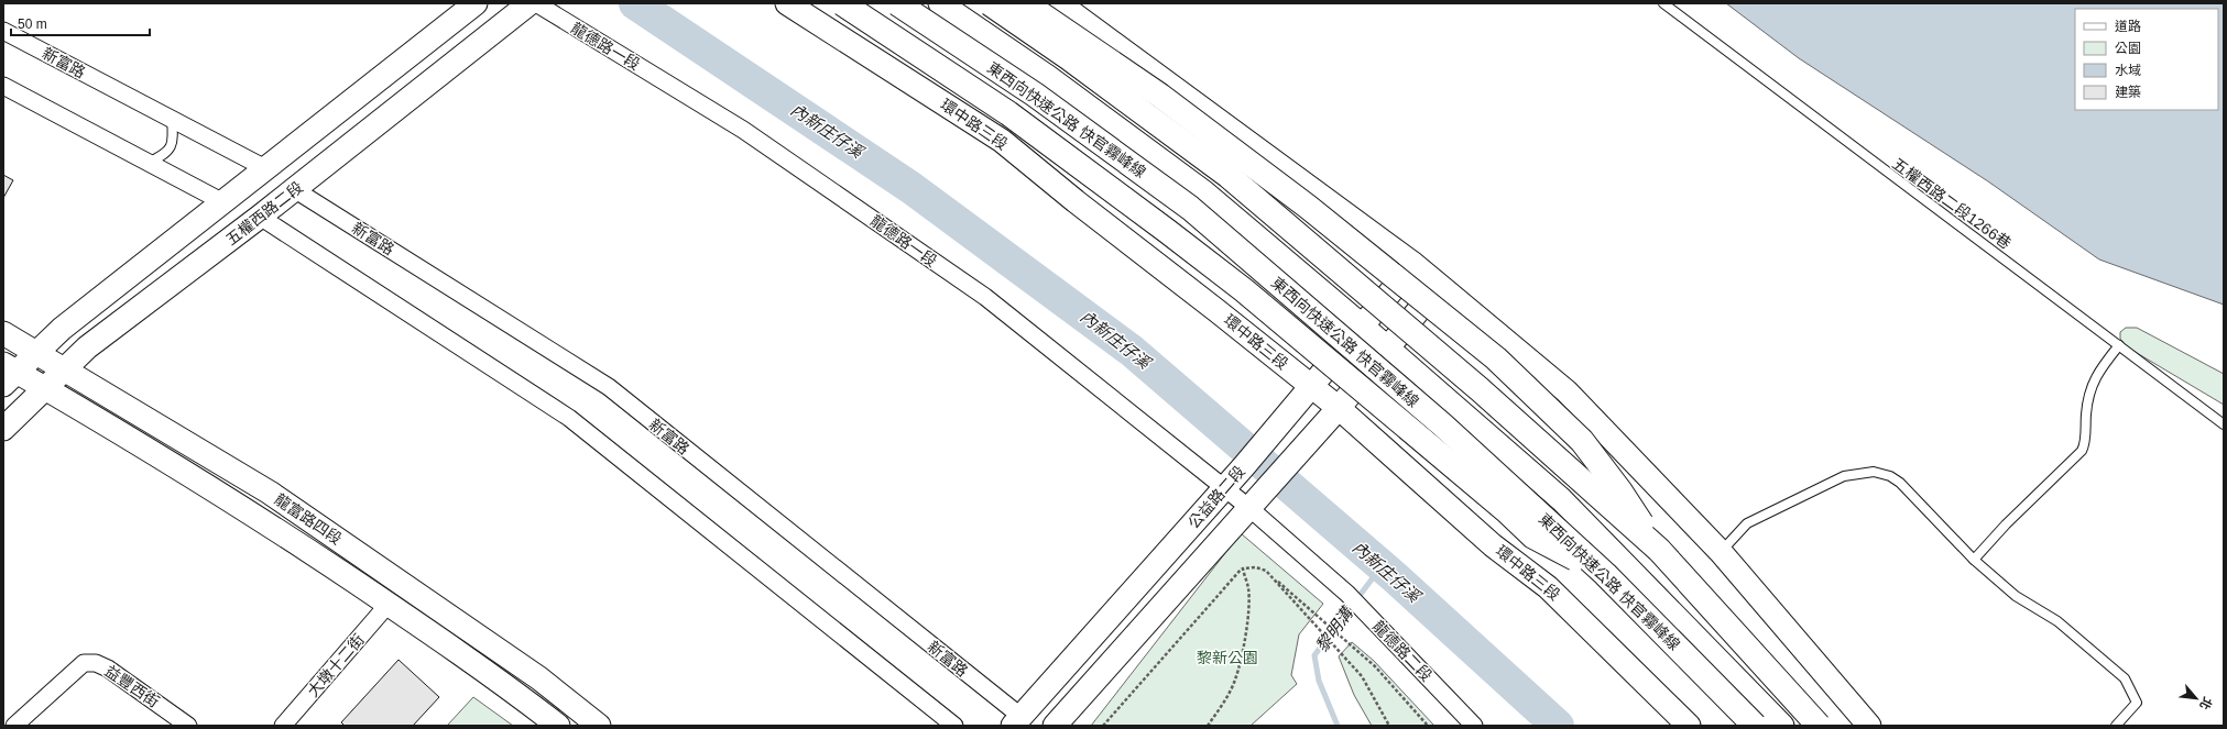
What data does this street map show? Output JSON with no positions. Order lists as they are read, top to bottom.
{
  "streets": {
    "highway": ["東西向快速公路 快官霧峰線"],
    "street": [
      "龍德路一段",
      "新富路",
      "環中路三段",
      "五權西路二段",
      "公益路二段",
      "龍富路四段",
      "龍德路二段",
      "大墩十二街",
      "益豐西街"
    ],
    "lane": ["五權西路二段1266巷"]
  },
  "crossings": [
    ["龍德路一段", "公益路二段"],
    ["龍德路一段", "龍德路二段"],
    ["新富路", "五權西路二段"],
    ["新富路", "公益路二段"],
    ["環中路三段", "公益路二段"],
    ["五權西路二段", "龍富路四段"],
    ["公益路二段", "龍德路二段"],
    ["龍富路四段", "大墩十二街"]
  ],
  "water": ["內新庄仔溪", "黎明溝"],
  "parks": ["黎新公園"],
  "legend": [
    "道路",
    "公園",
    "水域",
    "建築"
  ],
  "scale_bar": "50 m",
  "north": "bottom right"
}
